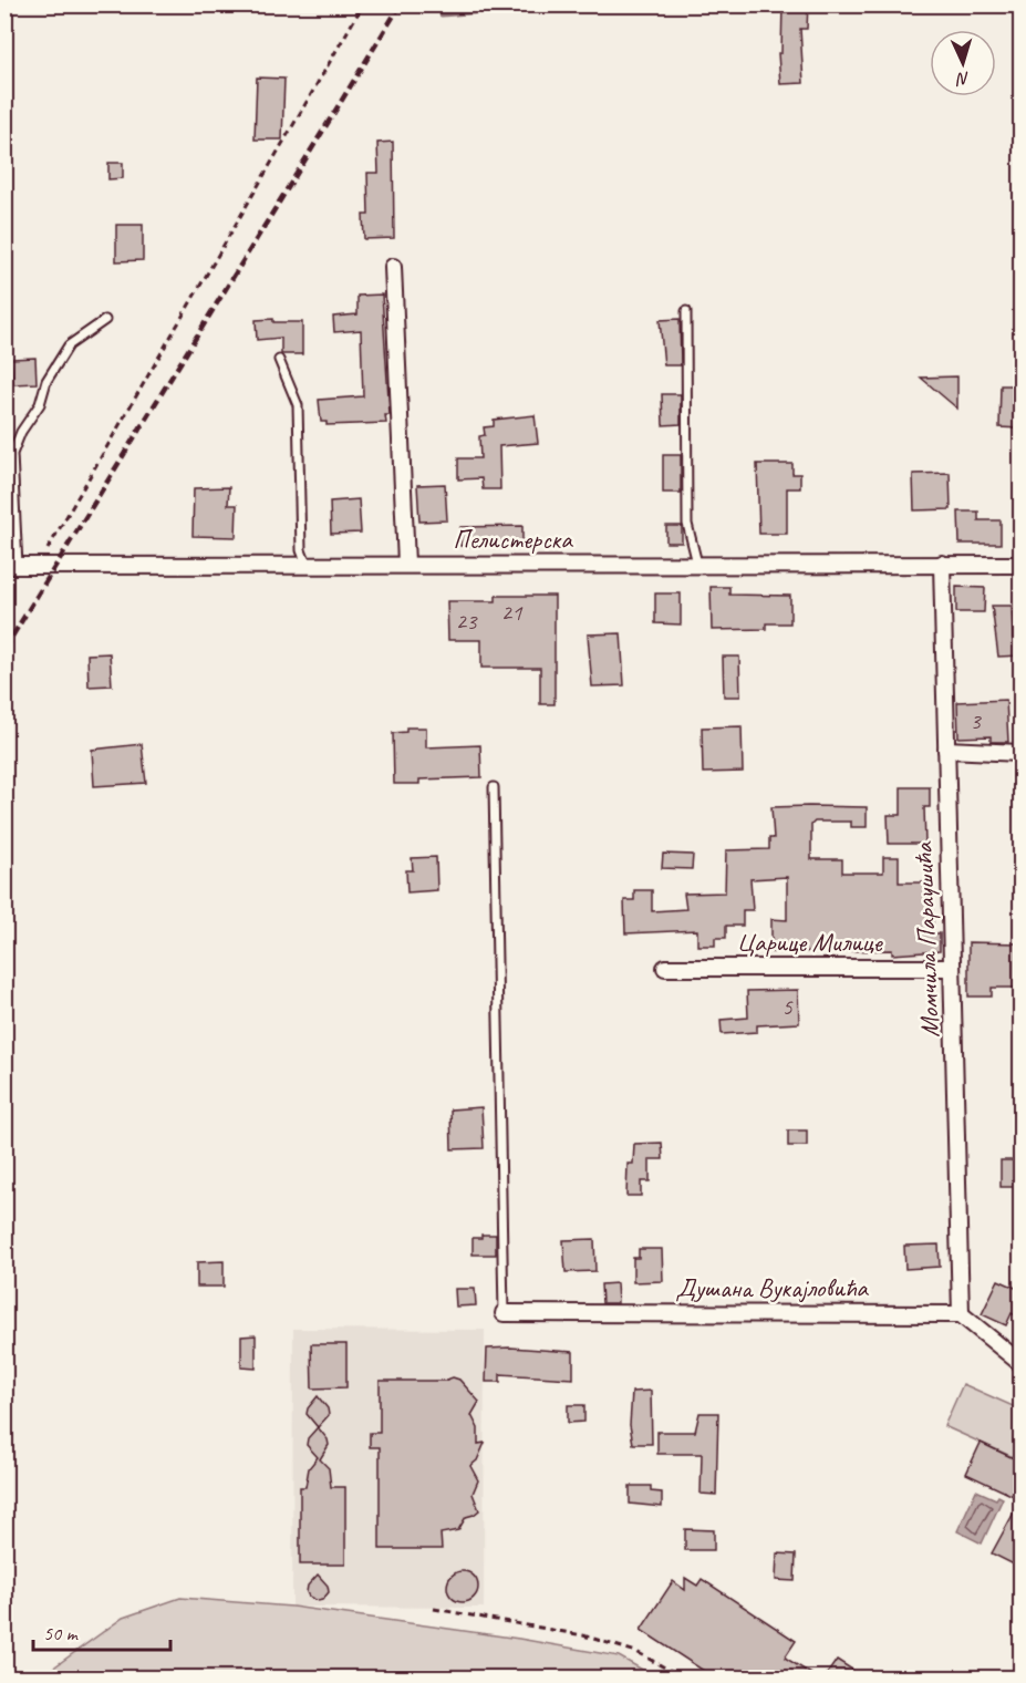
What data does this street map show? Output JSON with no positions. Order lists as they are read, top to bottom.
{
  "streets": {
    "street": [
      "Пелистерска",
      "Момчила Параушића",
      "Царице Милице",
      "Душана Вукајловића"
    ]
  },
  "crossings": [
    ["Пелистерска", "Момчила Параушића"],
    ["Момчила Параушића", "Царице Милице"],
    ["Момчила Параушића", "Душана Вукајловића"]
  ],
  "house_numbers": [
    "21",
    "23",
    "3",
    "5"
  ],
  "scale_bar": "50 m",
  "north": "bottom"
}
